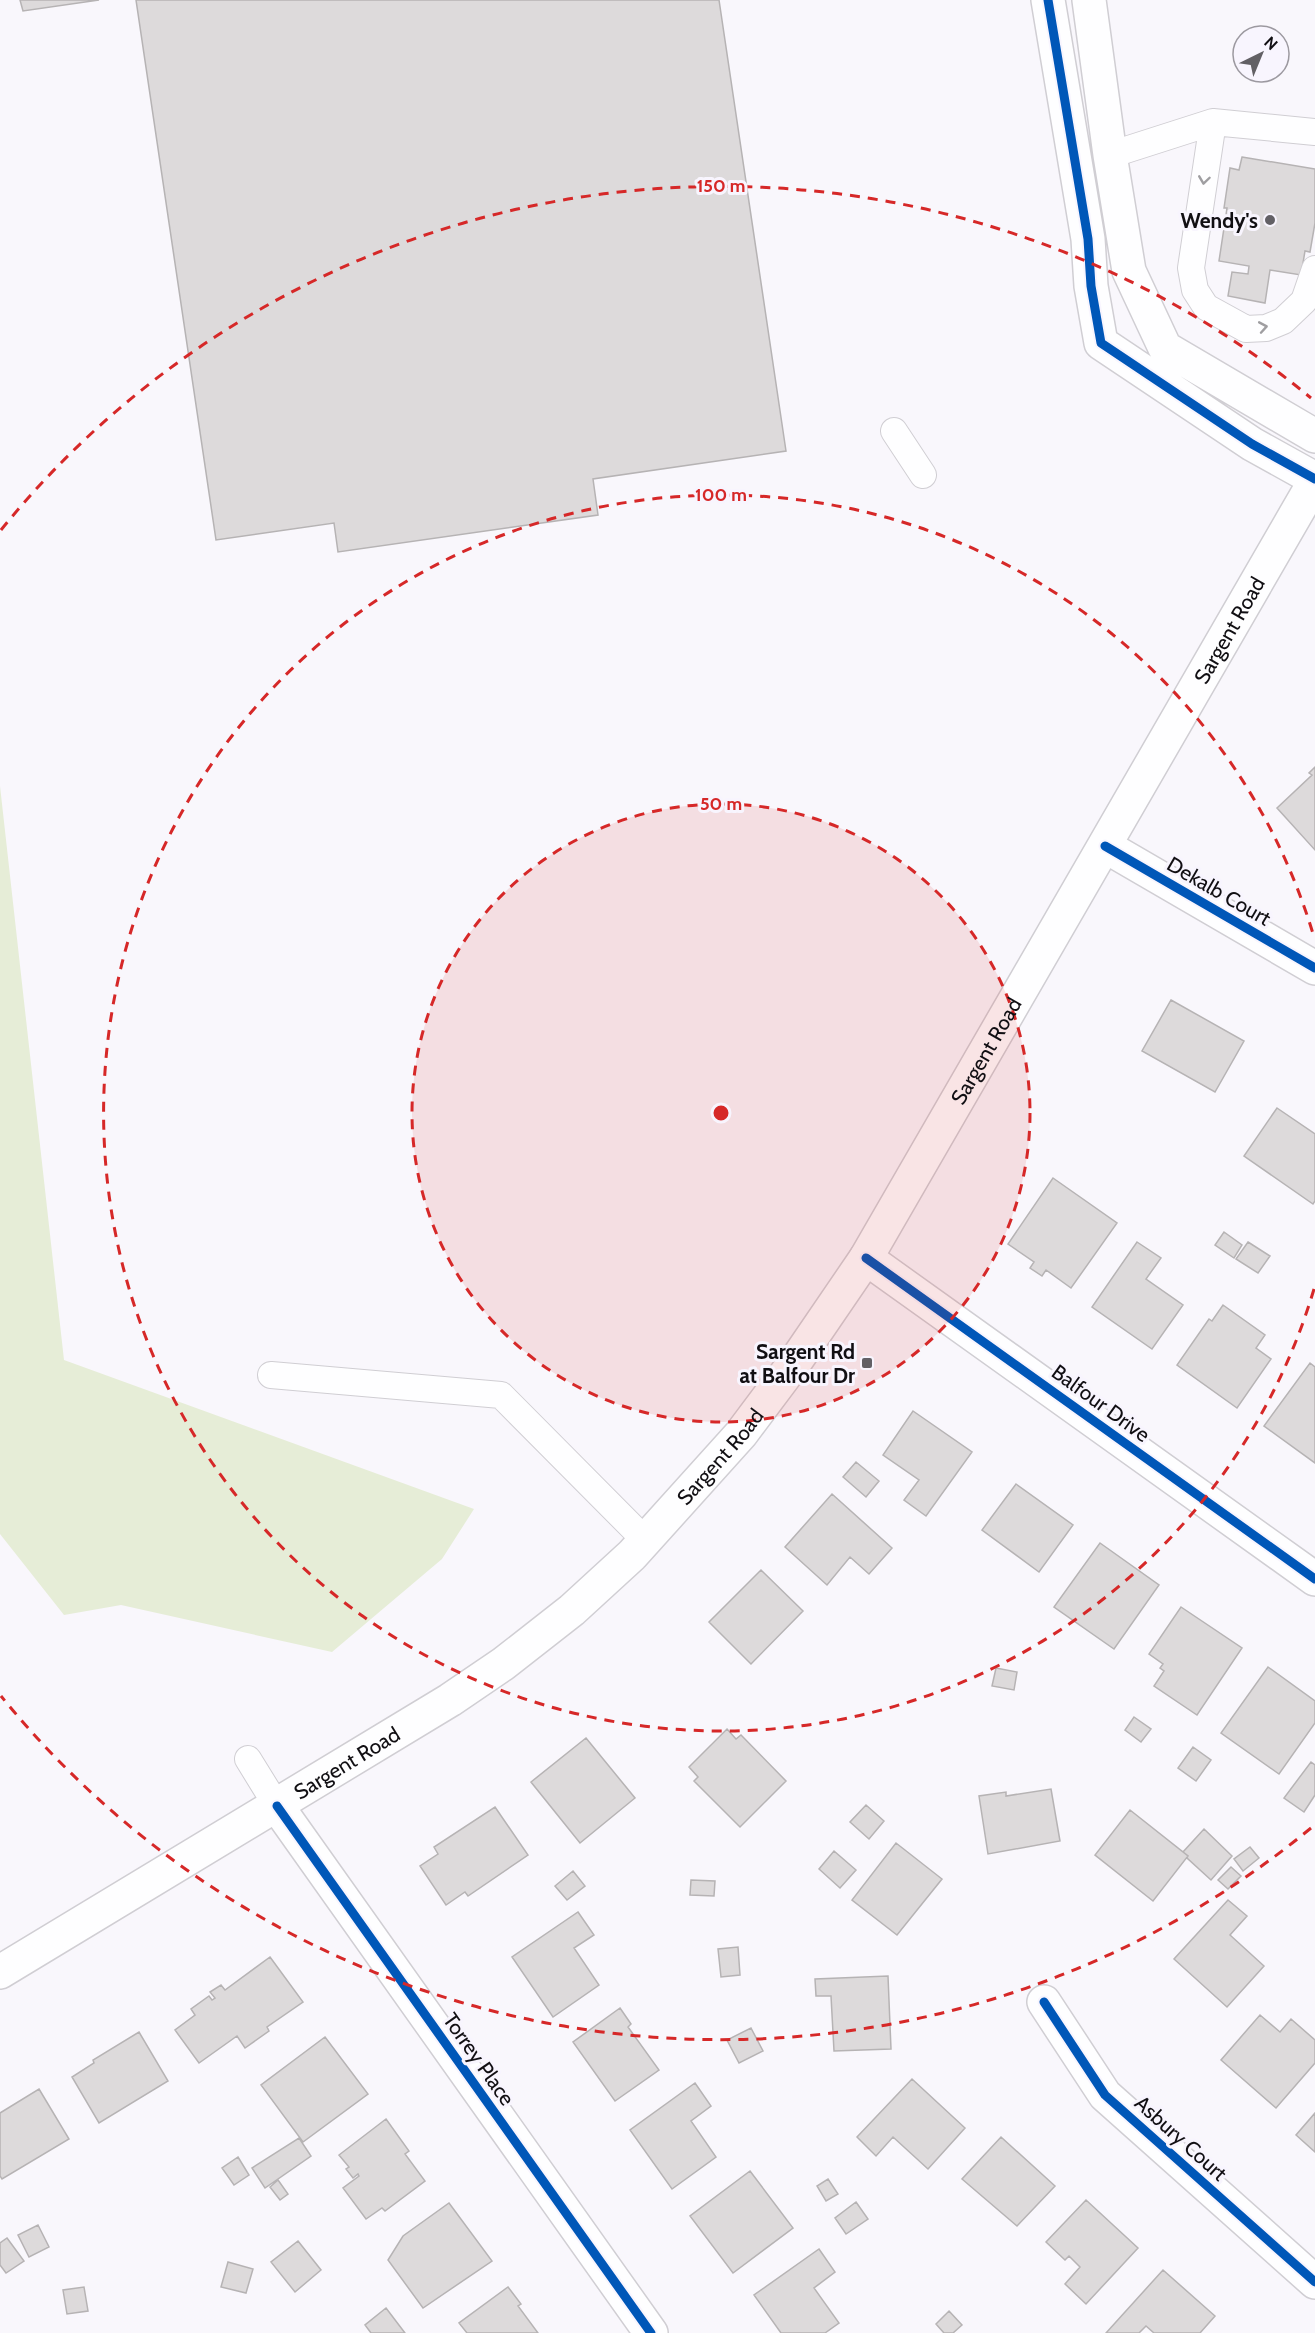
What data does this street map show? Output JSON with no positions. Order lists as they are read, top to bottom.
{
  "streets": {
    "street": [
      "Sargent Road",
      "Dekalb Court",
      "Balfour Drive",
      "Torrey Place",
      "Asbury Court"
    ]
  },
  "crossings": [
    ["Sargent Road", "Dekalb Court"],
    ["Sargent Road", "Balfour Drive"],
    ["Sargent Road", "Torrey Place"]
  ],
  "places": {
    "other": ["Wendy's"],
    "transit": ["Sargent Rd at Balfour Dr"]
  },
  "north": "top right",
  "rings": ["150 m", "100 m", "50 m"]
}
